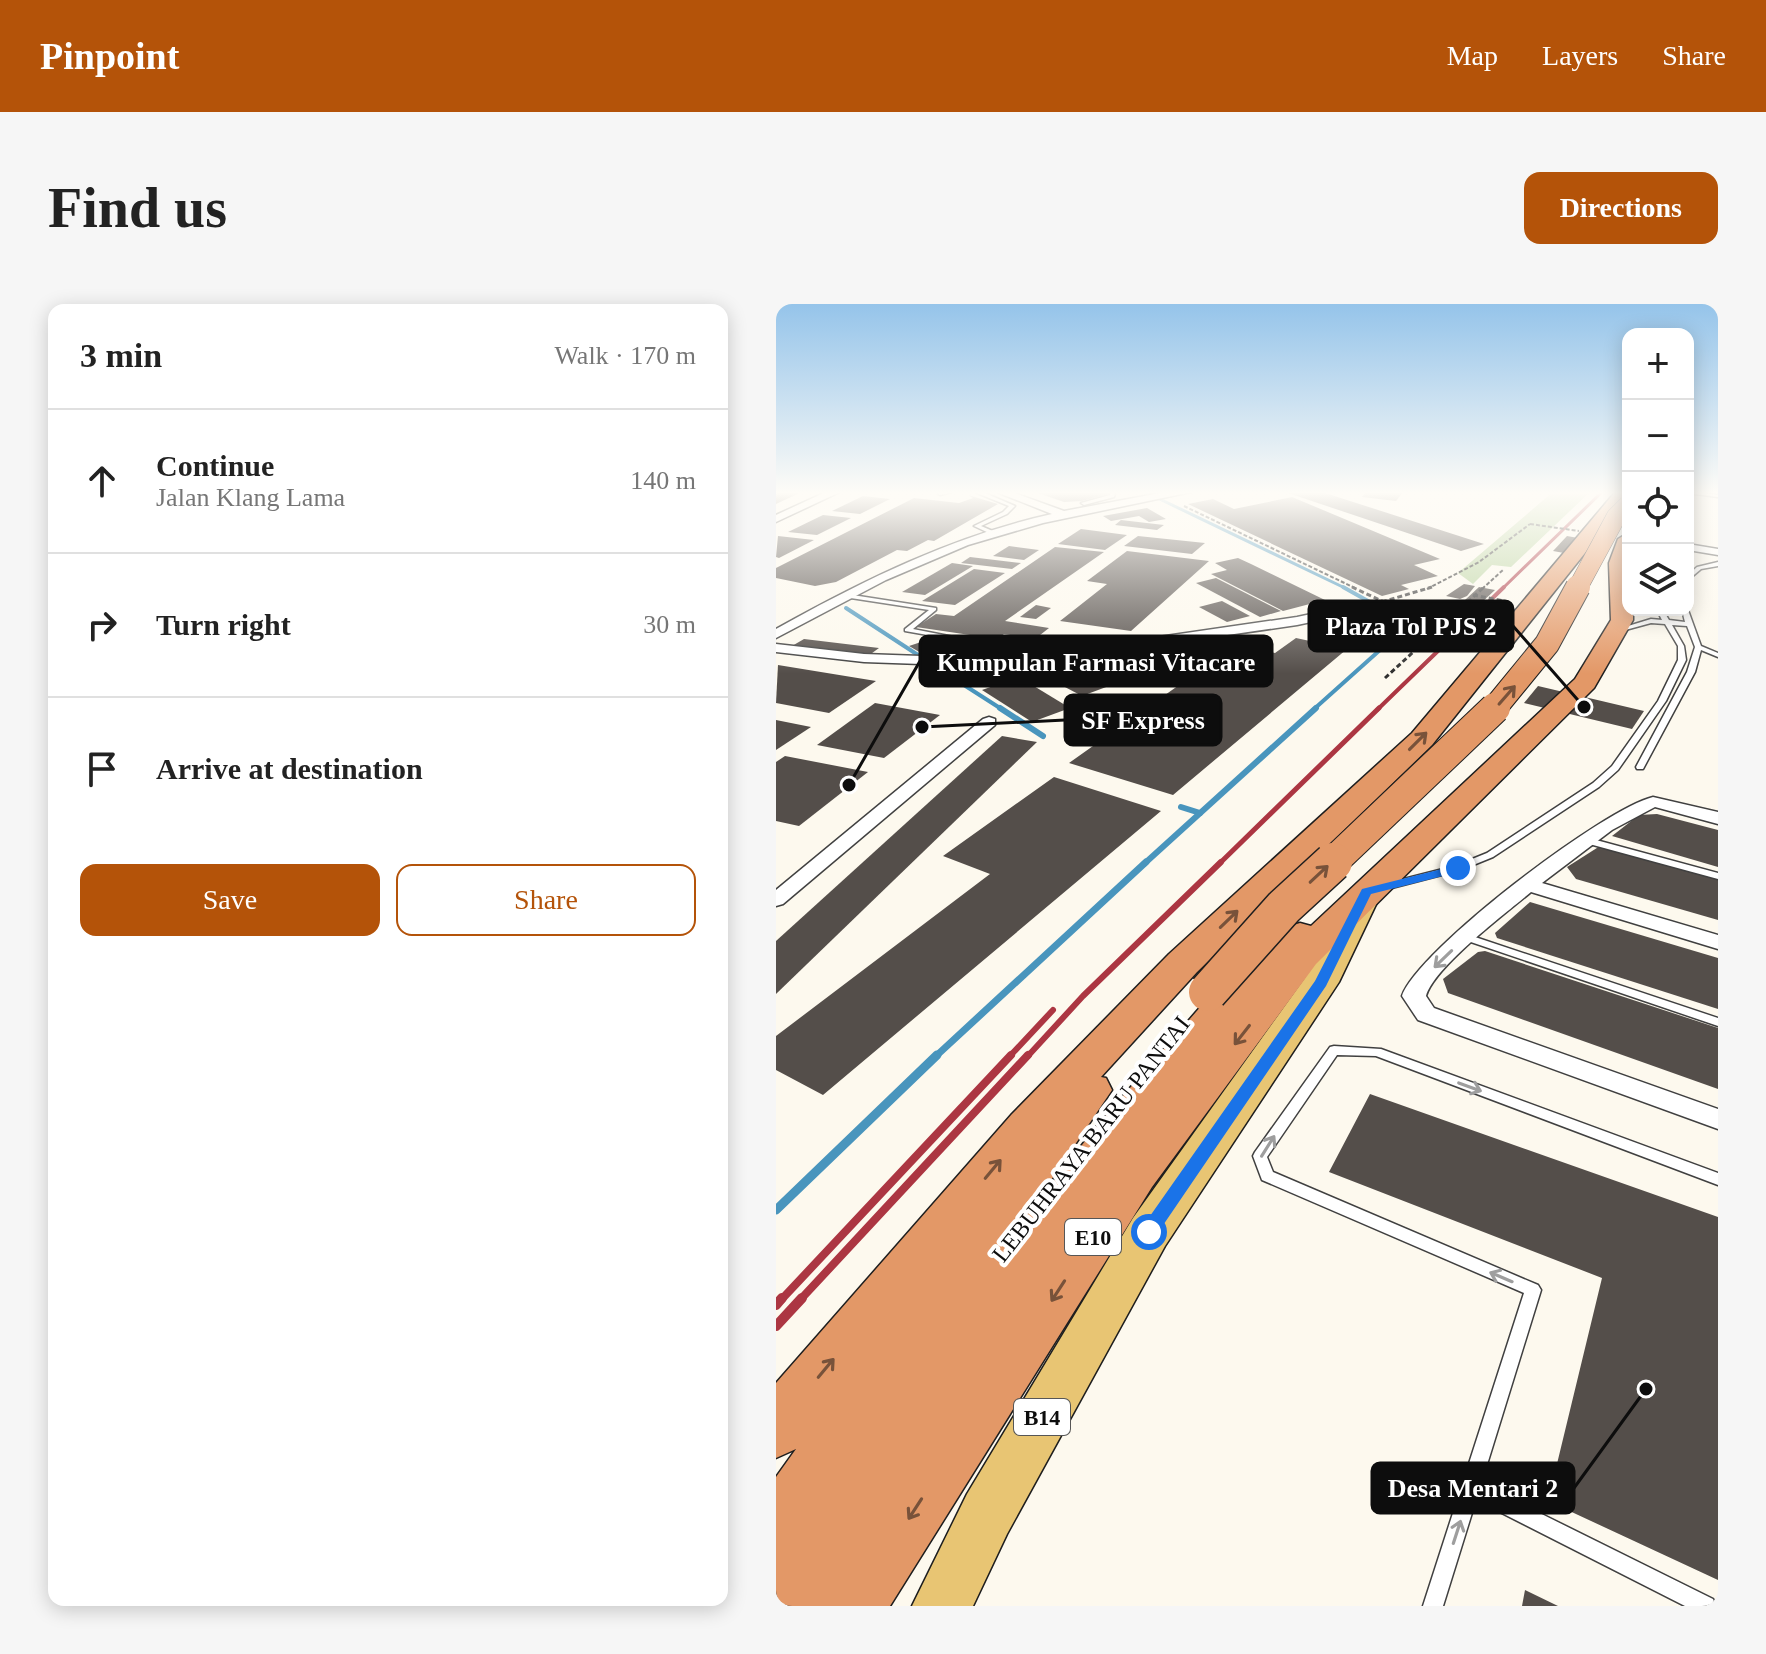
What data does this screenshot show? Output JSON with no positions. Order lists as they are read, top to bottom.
{
  "streets": {
    "highway": ["LEBUHRAYA BARU PANTAI", "E10"],
    "main road": ["B14"]
  },
  "crossings": [
    ["E10", "B14"]
  ],
  "places": [
    "Plaza Tol PJS 2",
    "SF Express",
    "Kumpulan Farmasi Vitacare",
    "Desa Mentari 2"
  ],
  "page": {
    "header": "Pinpoint",
    "nav": ["Map", "Layers", "Share"],
    "buttons": [
      "Directions",
      ["Save", "Share"]
    ],
    "title": "Find us",
    "heading": ["3 min", "Walk · 170 m"],
    "map_buttons": ["+", "−"],
    "list": [
      ["Continue", "Jalan Klang Lama", "140 m"],
      ["Turn right", "30 m"],
      "Arrive at destination"
    ]
  }
}
